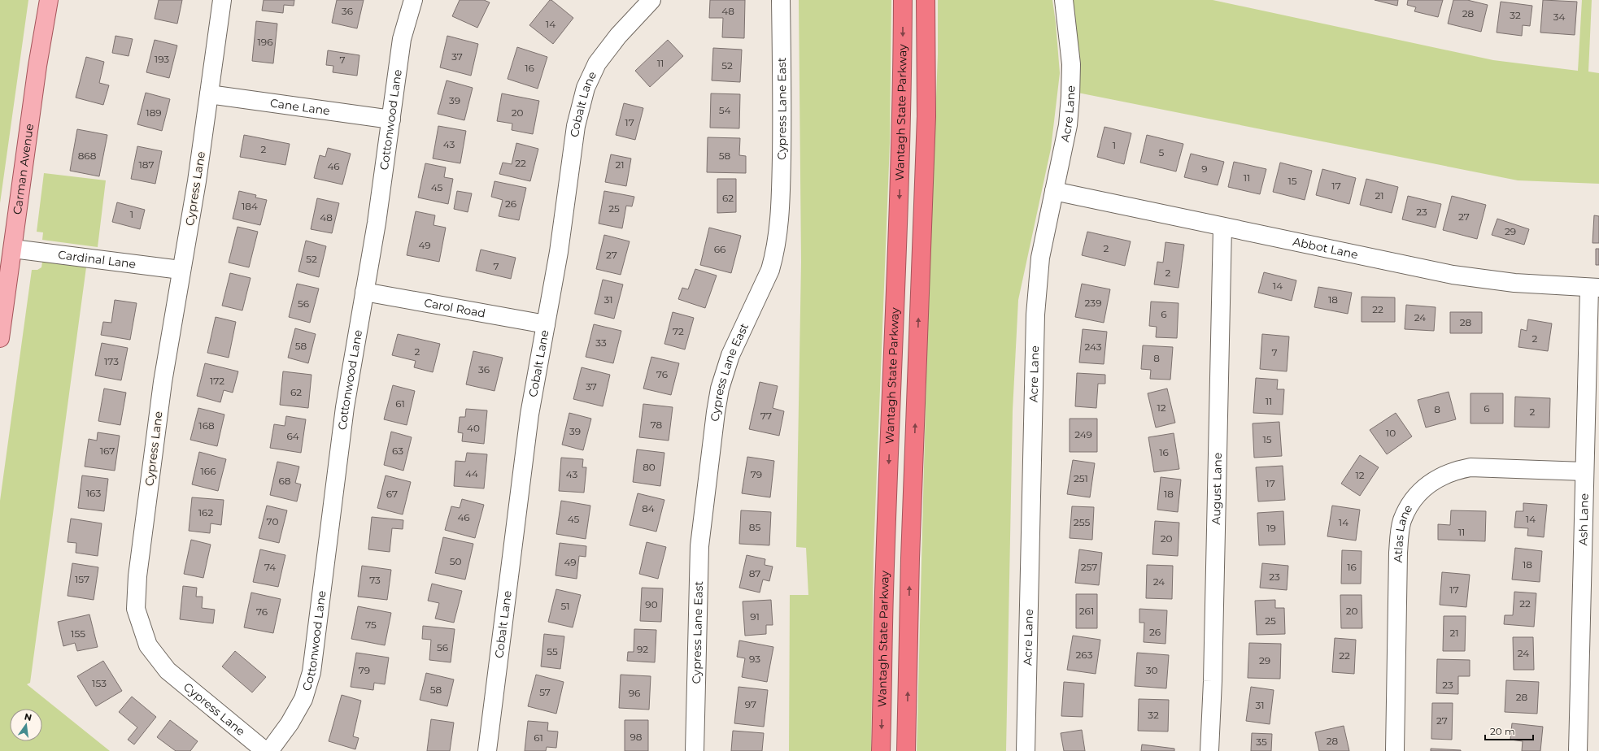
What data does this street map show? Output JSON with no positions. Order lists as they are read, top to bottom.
{
  "streets": {
    "highway": ["Wantagh State Parkway"],
    "main road": ["Carman Avenue"],
    "street": [
      "Cobalt Lane",
      "Cane Lane",
      "Cypress Lane East",
      "Acre Lane",
      "Cottonwood Lane",
      "Cypress Lane",
      "Abbot Lane",
      "Cardinal Lane",
      "Carol Road",
      "August Lane",
      "Ash Lane",
      "Atlas Lane"
    ]
  },
  "crossings": [
    ["Cobalt Lane", "Carol Road"],
    ["Cane Lane", "Cottonwood Lane"],
    ["Cane Lane", "Cypress Lane"],
    ["Acre Lane", "Abbot Lane"],
    ["Cottonwood Lane", "Carol Road"],
    ["Carman Avenue", "Cardinal Lane"],
    ["Cypress Lane", "Cardinal Lane"],
    ["Abbot Lane", "August Lane"],
    ["Abbot Lane", "Ash Lane"],
    ["Ash Lane", "Atlas Lane"]
  ],
  "house_numbers": [
    "36",
    "48",
    "28",
    "32",
    "34",
    "14",
    "196",
    "37",
    "193",
    "7",
    "11",
    "52",
    "16",
    "39",
    "54",
    "189",
    "20",
    "17",
    "43",
    "1",
    "2",
    "5",
    "868",
    "58",
    "22",
    "187",
    "21",
    "46",
    "9",
    "11",
    "15",
    "17",
    "45",
    "21",
    "62",
    "26",
    "184",
    "25",
    "23",
    "1",
    "27",
    "48",
    "29",
    "49",
    "2",
    "66",
    "27",
    "52",
    "7",
    "2",
    "14",
    "31",
    "18",
    "239",
    "56",
    "22",
    "6",
    "24",
    "28",
    "72",
    "2",
    "33",
    "58",
    "243",
    "2",
    "7",
    "8",
    "173",
    "36",
    "76",
    "172",
    "37",
    "62",
    "11",
    "61",
    "12",
    "6",
    "8",
    "2",
    "77",
    "78",
    "168",
    "40",
    "39",
    "10",
    "249",
    "64",
    "15",
    "167",
    "63",
    "16",
    "80",
    "166",
    "44",
    "43",
    "79",
    "12",
    "251",
    "68",
    "17",
    "163",
    "67",
    "18",
    "84",
    "162",
    "46",
    "45",
    "14",
    "70",
    "255",
    "14",
    "85",
    "19",
    "11",
    "20",
    "50",
    "49",
    "18",
    "74",
    "257",
    "16",
    "87",
    "23",
    "157",
    "73",
    "24",
    "17",
    "22",
    "90",
    "51",
    "261",
    "20",
    "76",
    "91",
    "25",
    "75",
    "26",
    "21",
    "155",
    "56",
    "92",
    "55",
    "24",
    "263",
    "22",
    "93",
    "29",
    "79",
    "30",
    "153",
    "23",
    "58",
    "57",
    "96",
    "28",
    "97",
    "31",
    "32",
    "27",
    "98",
    "61",
    "28",
    "35"
  ],
  "scale_bar": "20 m",
  "north": "top"
}
